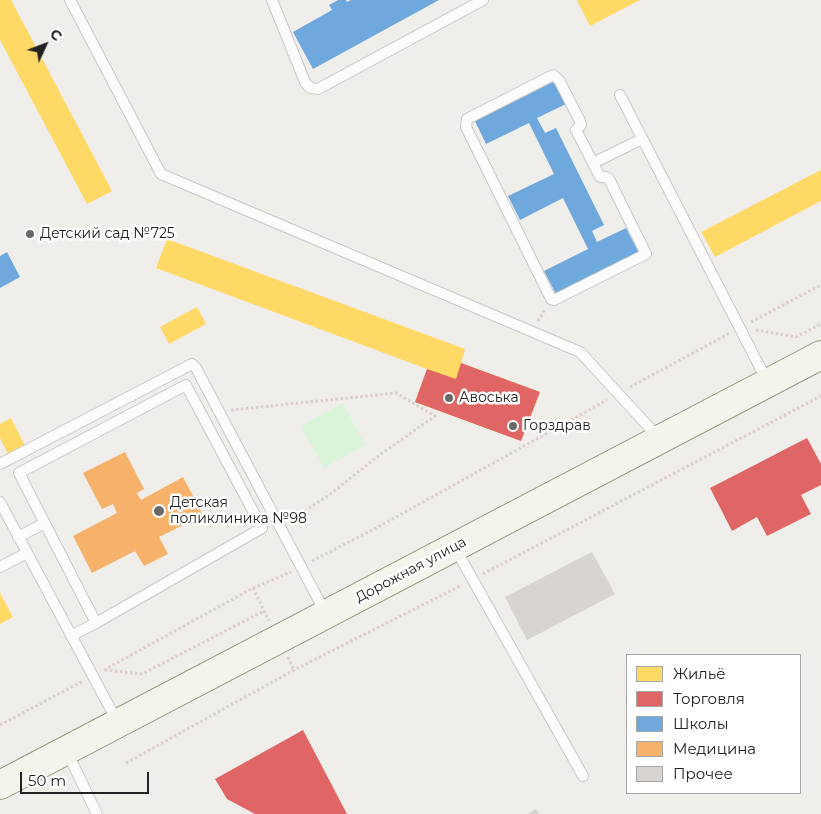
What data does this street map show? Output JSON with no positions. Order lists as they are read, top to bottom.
{
  "streets": {
    "main road": ["Дорожная улица"]
  },
  "places": [
    "Детский сад №725",
    "Авоська",
    "Горздрав",
    "Детская поликлиника №98"
  ],
  "legend": [
    "Жильё",
    "Торговля",
    "Школы",
    "Медицина",
    "Прочее"
  ],
  "scale_bar": "50 m",
  "north": "top right"
}
